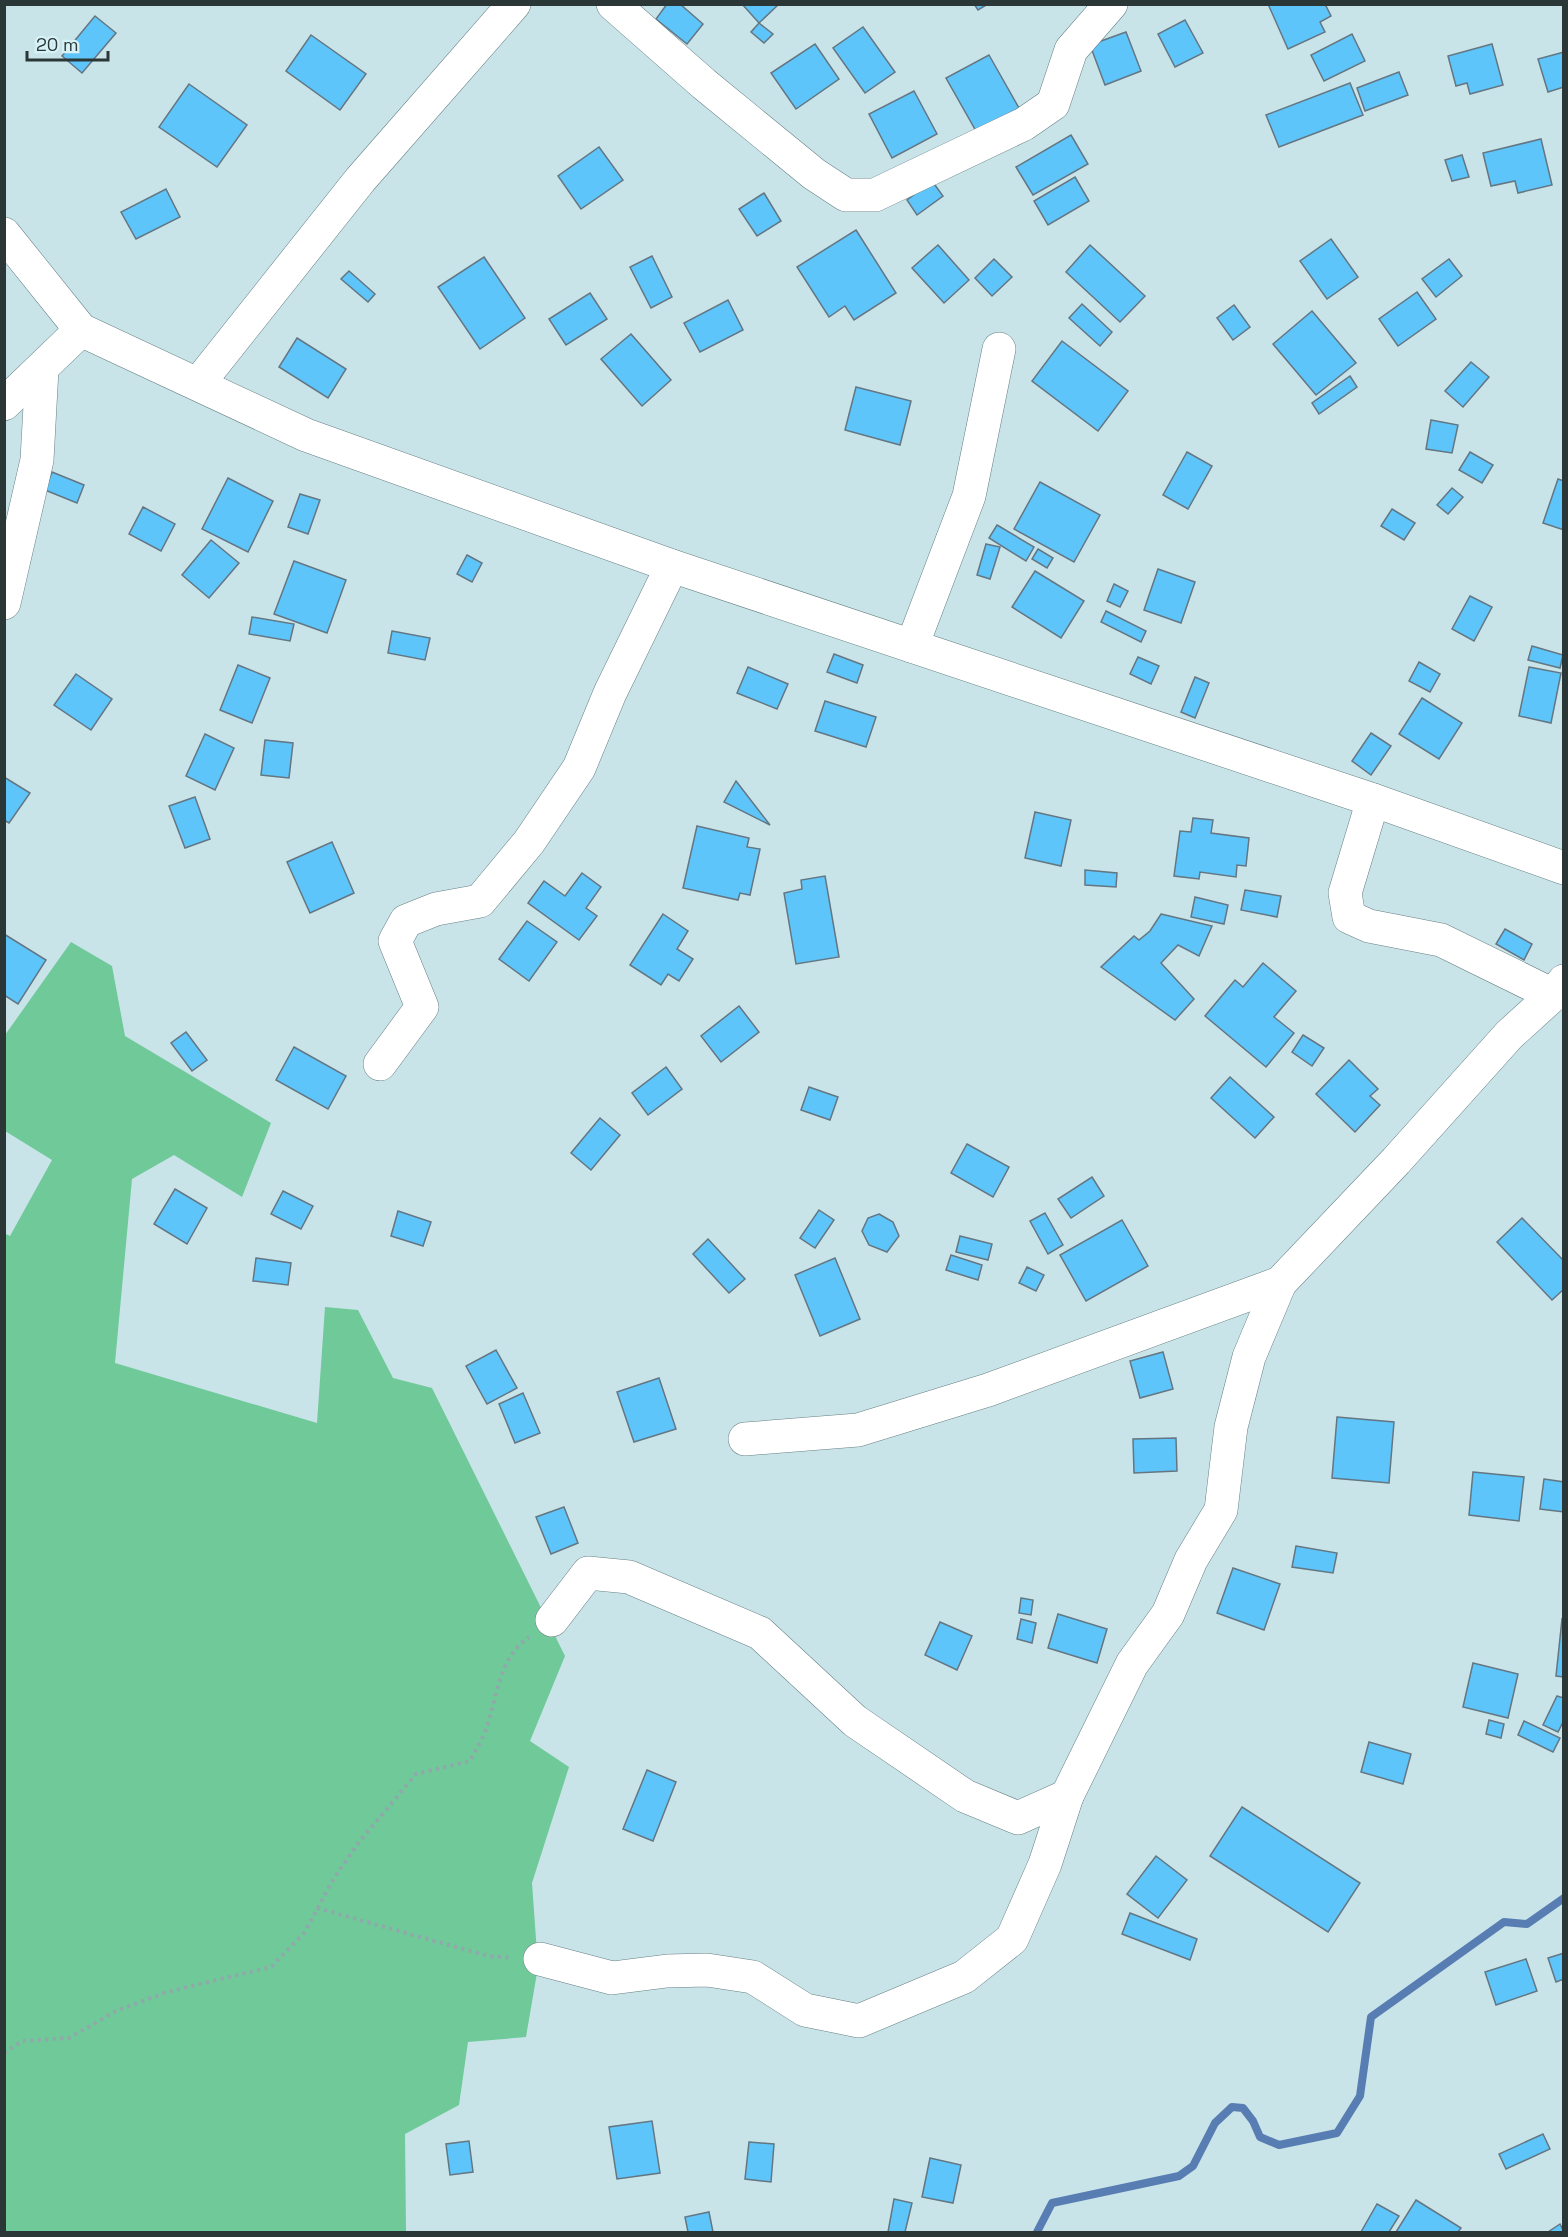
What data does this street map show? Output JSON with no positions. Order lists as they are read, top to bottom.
{
  "scale_bar": "20 m"
}
